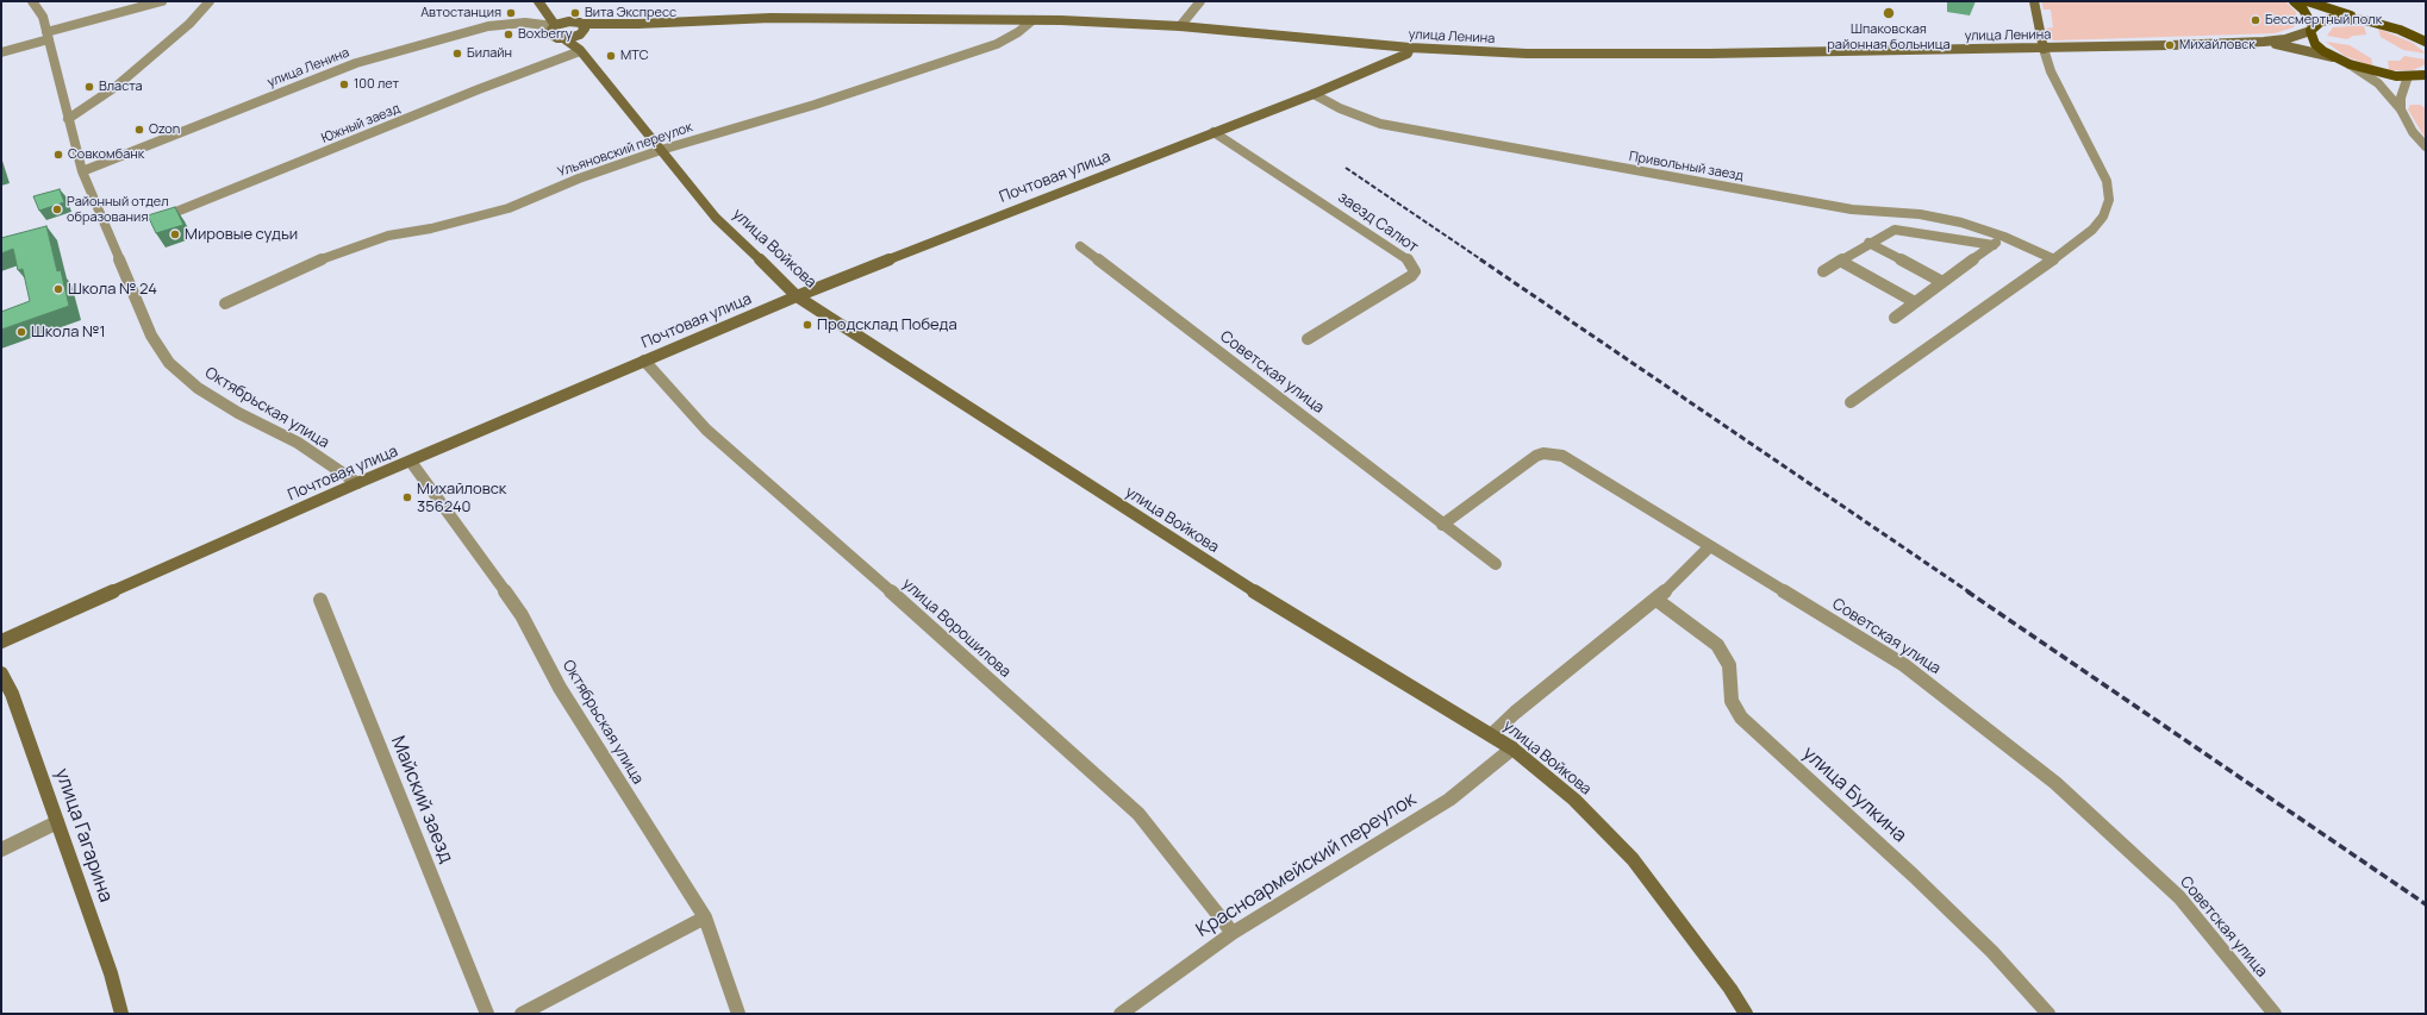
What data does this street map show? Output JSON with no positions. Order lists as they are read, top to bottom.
{
  "streets": {
    "main road": [
      "улица Ленина",
      "Почтовая улица",
      "улица Войкова",
      "улица Гагарина"
    ],
    "street": [
      "Южный заезд",
      "Ульяновский переулок",
      "Привольный заезд",
      "заезд Салют",
      "Советская улица",
      "Октябрьская улица",
      "улица Ворошилова",
      "улица Булкина",
      "Майский заезд",
      "Красноармейский переулок"
    ]
  },
  "crossings": [
    ["улица Ленина", "Ульяновский переулок"],
    ["улица Ленина", "Почтовая улица"],
    ["улица Ленина", "улица Войкова"],
    ["улица Ленина", "Октябрьская улица"],
    ["Южный заезд", "улица Войкова"],
    ["Ульяновский переулок", "улица Войкова"],
    ["Привольный заезд", "Почтовая улица"],
    ["Почтовая улица", "заезд Салют"],
    ["Почтовая улица", "улица Войкова"],
    ["Почтовая улица", "Октябрьская улица"],
    ["Почтовая улица", "улица Ворошилова"],
    ["улица Войкова", "Красноармейский переулок"],
    ["улица Ворошилова", "Красноармейский переулок"]
  ],
  "places": [
    "Автостанция",
    "Вита Экспресс",
    "Шпаковская районная больница",
    "Бессмертный полк",
    "Boxberry",
    "Михайловск",
    "Билайн",
    "МТС",
    "100 лет",
    "Власта",
    "Ozon",
    "Совкомбанк",
    "Районный отдел образования",
    "Мировые судьи",
    "Школа № 24",
    "Продсклад Победа",
    "Школа №1",
    "Михайловск 356240"
  ]
}
